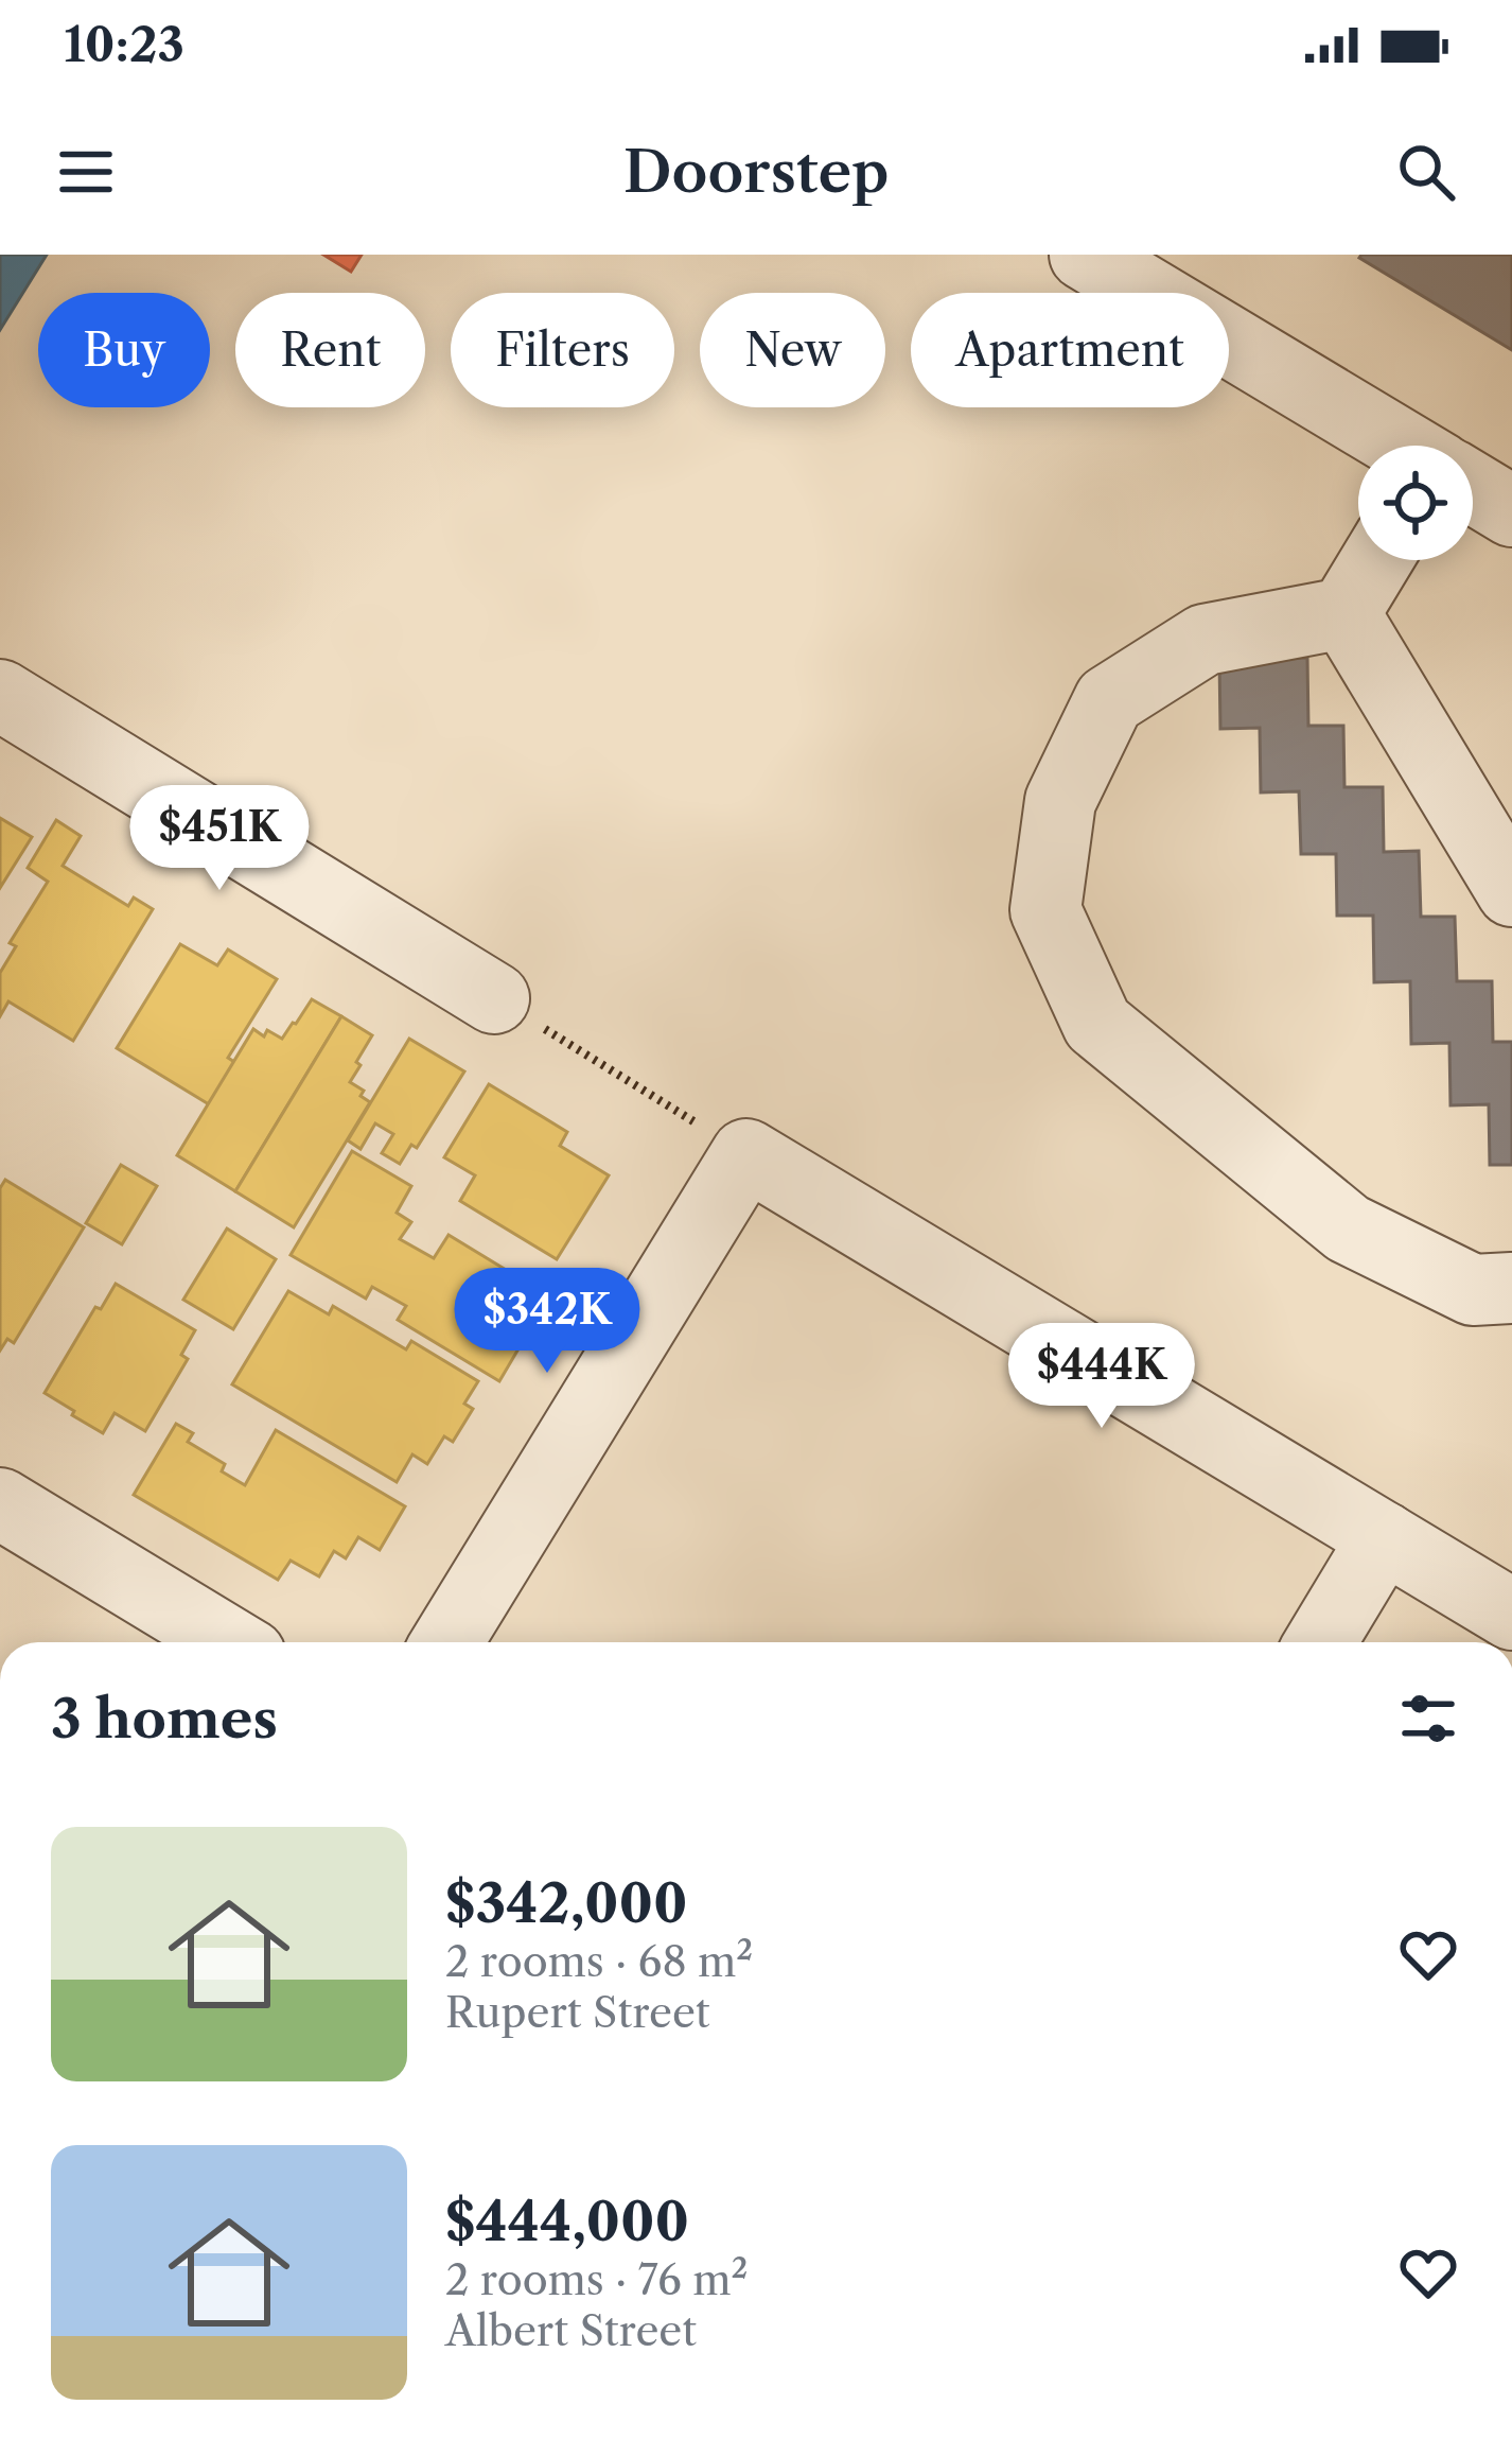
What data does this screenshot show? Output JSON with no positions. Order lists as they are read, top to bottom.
{
  "page": {
    "status": "10:23",
    "header": "Doorstep",
    "chip": [
      "Buy",
      "Rent",
      "Filters",
      "New",
      "Apartment"
    ],
    "price": ["$451K", "$342K", "$444K"],
    "heading": "3 homes",
    "list": [
      {
        "name": "$342,000",
        "note": "2 rooms · 68 m² · Rupert Street"
      },
      {
        "name": "$444,000",
        "note": "2 rooms · 76 m² · Albert Street"
      }
    ]
  }
}
